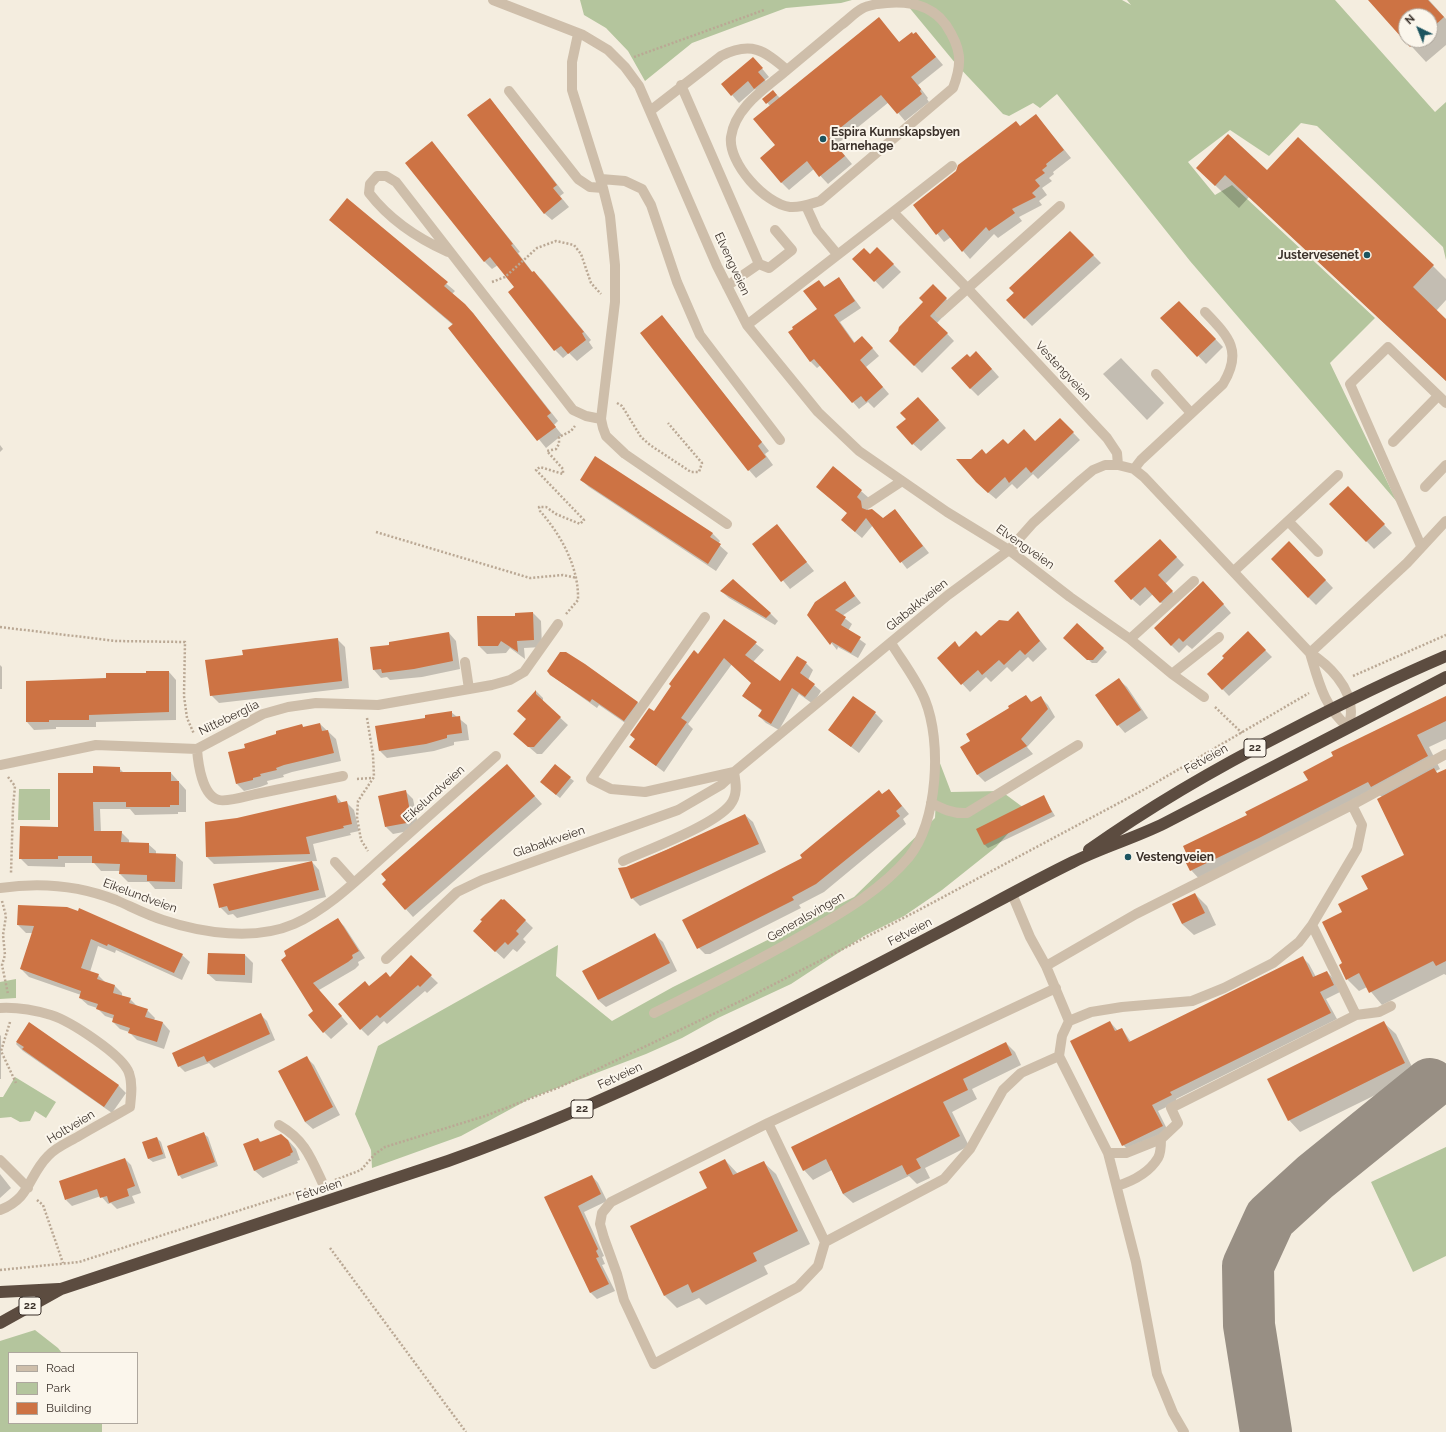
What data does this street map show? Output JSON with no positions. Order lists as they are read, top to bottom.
{
  "streets": {
    "highway": ["22", "Fetveien"],
    "street": [
      "Elvengveien",
      "Vestengveien",
      "Glabakkveien",
      "Nitteberglia",
      "Eikelundveien",
      "Generalsvingen",
      "Holtveien"
    ]
  },
  "crossings": [
    ["Elvengveien", "Glabakkveien"],
    ["Vestengveien", "Glabakkveien"],
    ["Glabakkveien", "Generalsvingen"]
  ],
  "places": ["Espira Kunnskapsbyen barnehage", "Justervesenet", "Vestengveien"],
  "legend": ["Road", "Park", "Building"],
  "north": "top left"
}
